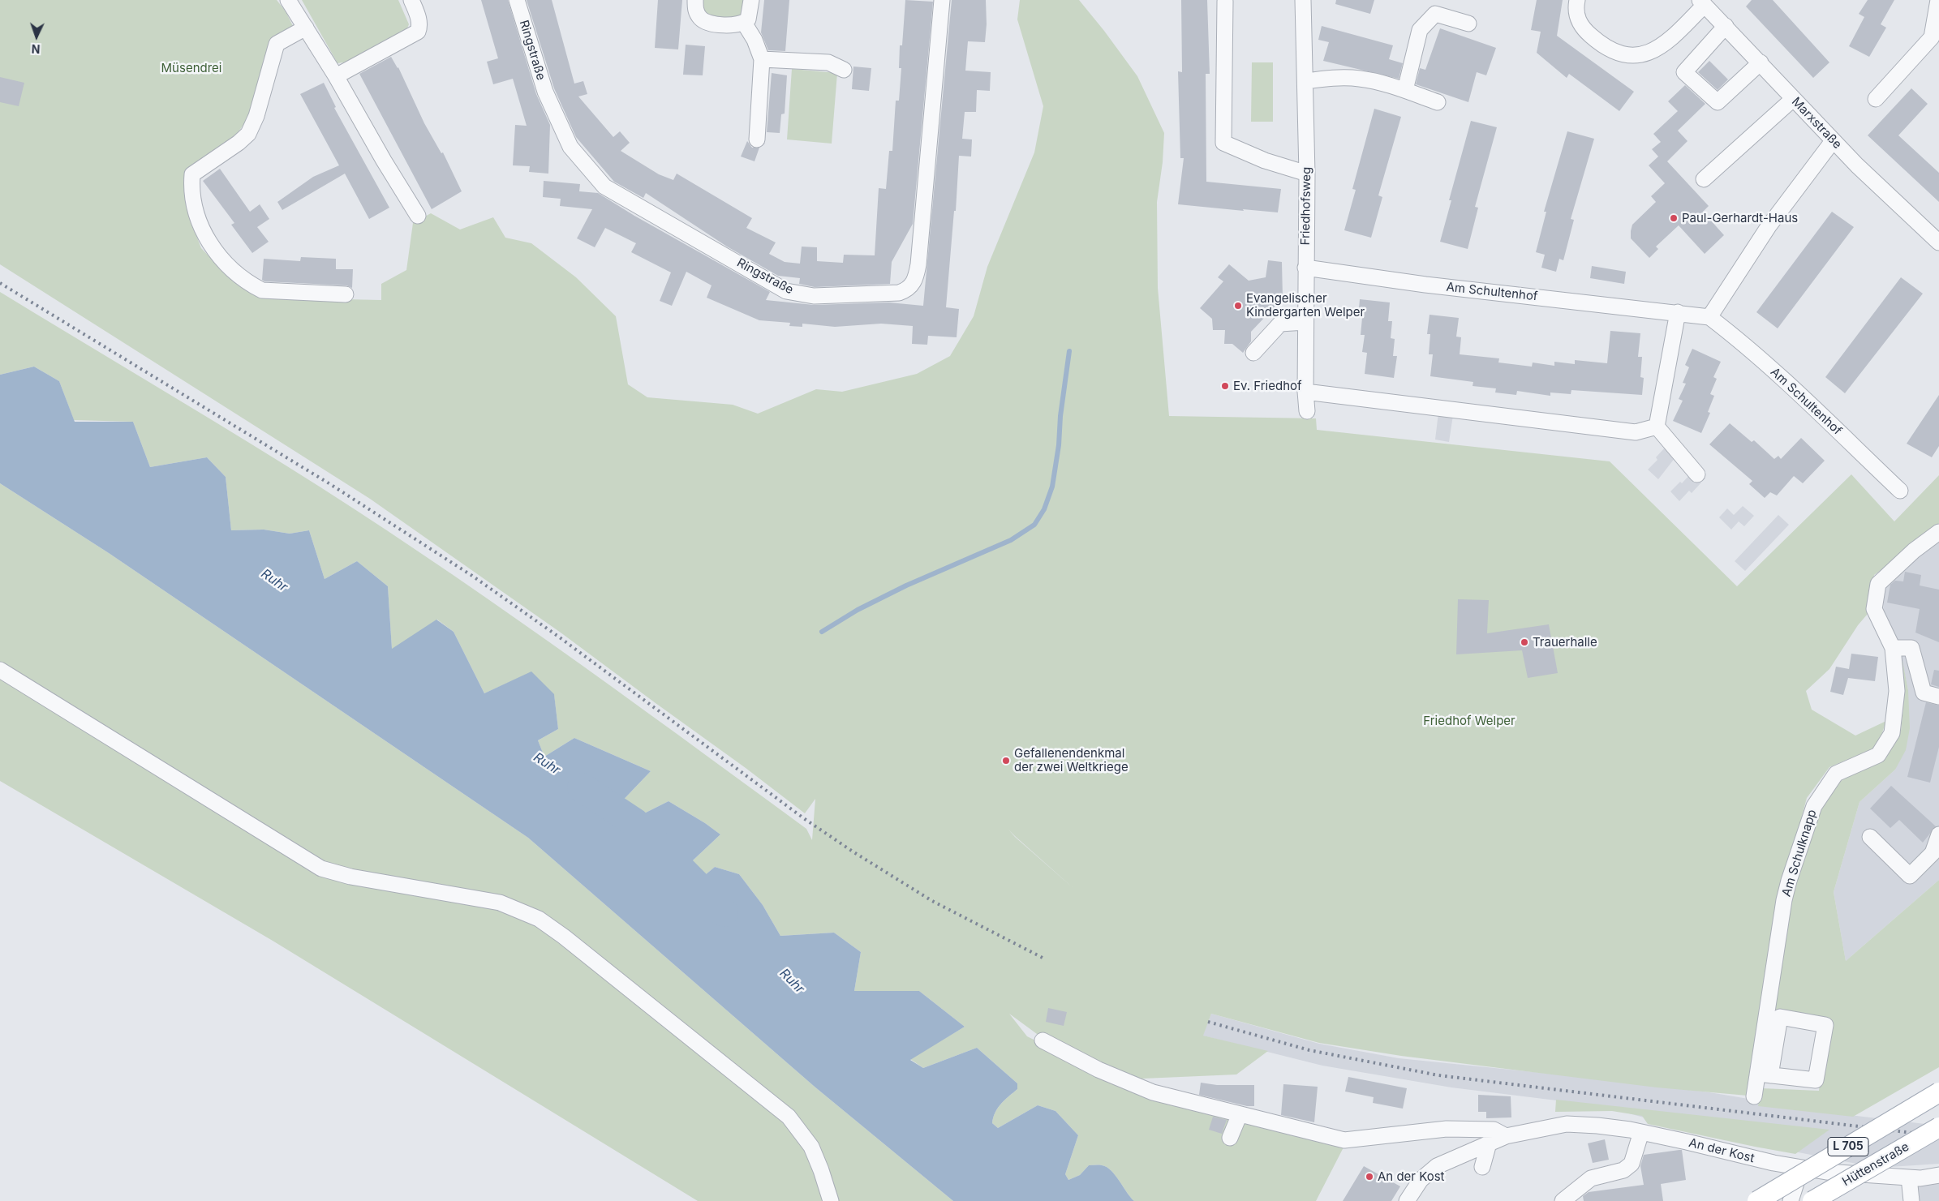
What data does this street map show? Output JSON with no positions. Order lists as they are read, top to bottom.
{
  "streets": {
    "main road": ["L 705", "Hüttenstraße"],
    "street": [
      "Ringstraße",
      "Marxstraße",
      "Friedhofsweg",
      "Am Schultenhof",
      "Am Schulknapp",
      "An der Kost"
    ]
  },
  "crossings": [
    ["Friedhofsweg", "Am Schultenhof"]
  ],
  "water": ["Ruhr"],
  "parks": ["Müsendrei", "Friedhof Welper"],
  "places": [
    "Paul-Gerhardt-Haus",
    "Evangelischer Kindergarten Welper",
    "Ev. Friedhof",
    "Trauerhalle",
    "Gefallenendenkmal der zwei Weltkriege",
    "An der Kost"
  ],
  "north": "bottom"
}
